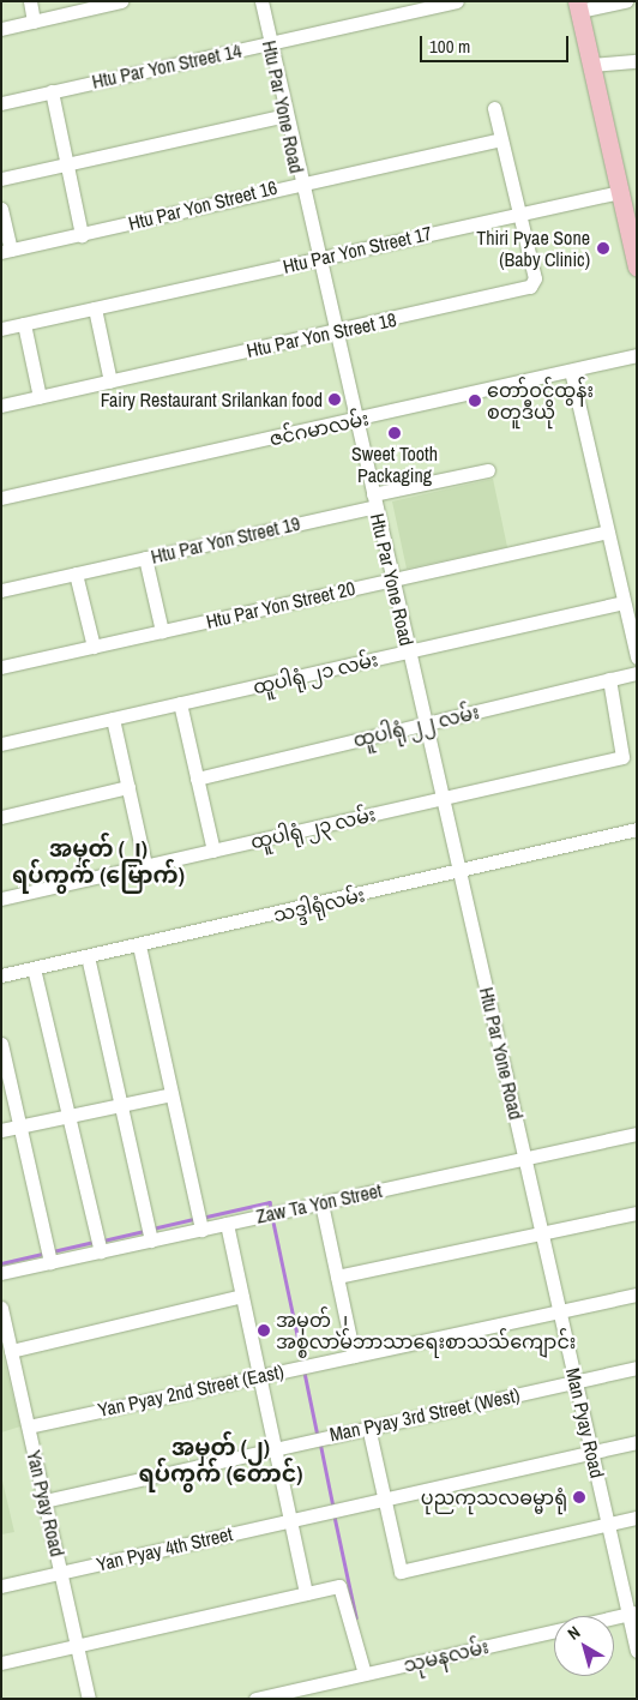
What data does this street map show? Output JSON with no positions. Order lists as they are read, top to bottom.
{
  "streets": {
    "street": [
      "Htu Par Yon Street 14",
      "Htu Par Yone Road",
      "Htu Par Yon Street 16",
      "Htu Par Yon Street 17",
      "Htu Par Yon Street 18",
      "ဇင်ဂမာလမ်း",
      "Htu Par Yon Street 19",
      "Htu Par Yon Street 20",
      "ထူပါရုံ ၂၁ လမ်း",
      "ထူပါရုံ ၂၂ လမ်း",
      "ထူပါရုံ ၂၃ လမ်း",
      "သဒ္ဒါရုံလမ်း",
      "Zaw Ta Yon Street",
      "Yan Pyay 2nd Street (East)",
      "Man Pyay 3rd Street (West)",
      "Man Pyay Road",
      "Yan Pyay Road",
      "Yan Pyay 4th Street",
      "သုမနလမ်း"
    ]
  },
  "crossings": [
    ["Htu Par Yon Street 14", "Htu Par Yone Road"],
    ["Htu Par Yone Road", "Htu Par Yon Street 16"],
    ["Htu Par Yone Road", "Htu Par Yon Street 17"],
    ["Htu Par Yone Road", "Htu Par Yon Street 18"],
    ["Htu Par Yone Road", "ဇင်ဂမာလမ်း"],
    ["Htu Par Yone Road", "Htu Par Yon Street 19"],
    ["Htu Par Yone Road", "Htu Par Yon Street 20"],
    ["Htu Par Yone Road", "ထူပါရုံ ၂၁ လမ်း"],
    ["Htu Par Yone Road", "ထူပါရုံ ၂၂ လမ်း"],
    ["Htu Par Yone Road", "ထူပါရုံ ၂၃ လမ်း"],
    ["Htu Par Yone Road", "သဒ္ဒါရုံလမ်း"],
    ["Htu Par Yone Road", "Zaw Ta Yon Street"],
    ["Htu Par Yone Road", "Man Pyay Road"],
    ["Htu Par Yon Street 17", "Htu Par Yon Street 18"],
    ["ထူပါရုံ ၂၂ လမ်း", "ထူပါရုံ ၂၃ လမ်း"],
    ["Zaw Ta Yon Street", "Man Pyay Road"],
    ["Yan Pyay 2nd Street (East)", "Man Pyay Road"],
    ["Yan Pyay 2nd Street (East)", "Yan Pyay Road"],
    ["Man Pyay 3rd Street (West)", "Man Pyay Road"],
    ["Man Pyay 3rd Street (West)", "Yan Pyay Road"],
    ["Man Pyay Road", "Yan Pyay 4th Street"],
    ["Man Pyay Road", "သုမနလမ်း"],
    ["Yan Pyay Road", "Yan Pyay 4th Street"]
  ],
  "districts": ["အမှတ် (၂) ရပ်ကွက် (မြောက်)", "အမှတ် (၂) ရပ်ကွက် (တောင်)"],
  "places": [
    "Thiri Pyae Sone (Baby Clinic)",
    "Fairy Restaurant Srilankan food",
    "တော်ဝင်ထွန်း စတူဒီယို",
    "Sweet Tooth Packaging",
    "အမှတ် ၂ အစ္စလာမ်ဘာသာရေးစာသသ်ကျောင်း",
    "ပုညကုသလဓမ္မာရုံ"
  ],
  "scale_bar": "100 m",
  "north": "top left"
}
